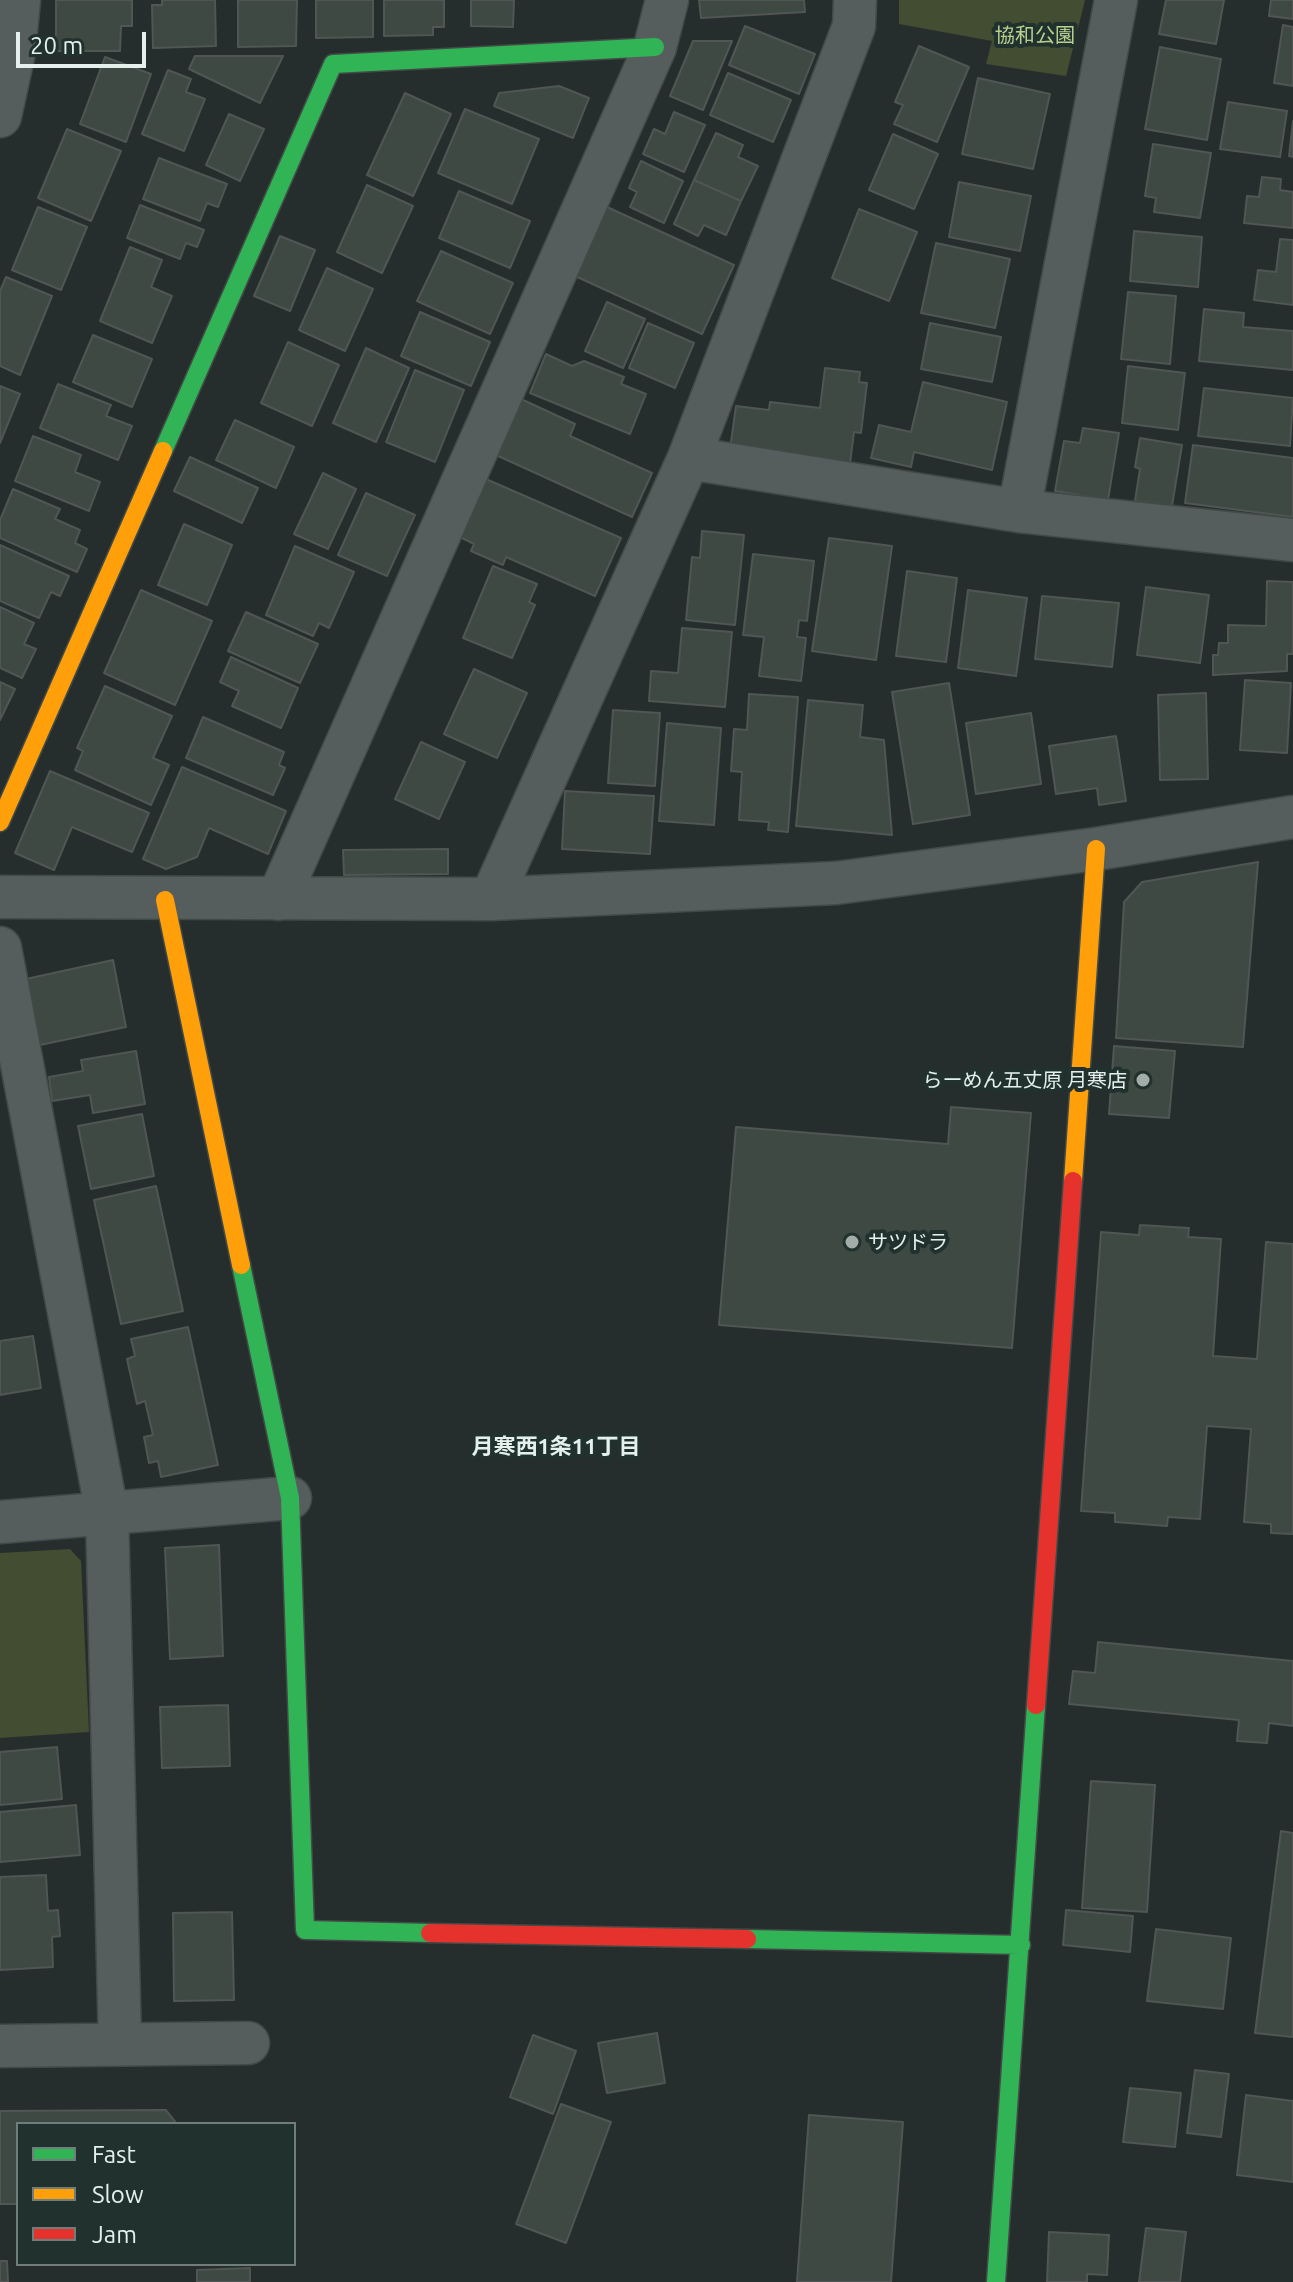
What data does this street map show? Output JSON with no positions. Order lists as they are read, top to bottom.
{
  "districts": ["月寒西1条11丁目"],
  "parks": ["協和公園"],
  "places": ["らーめん五丈原 月寒店", "サツドラ"],
  "legend": ["Fast", "Slow", "Jam"],
  "scale_bar": "20 m"
}
